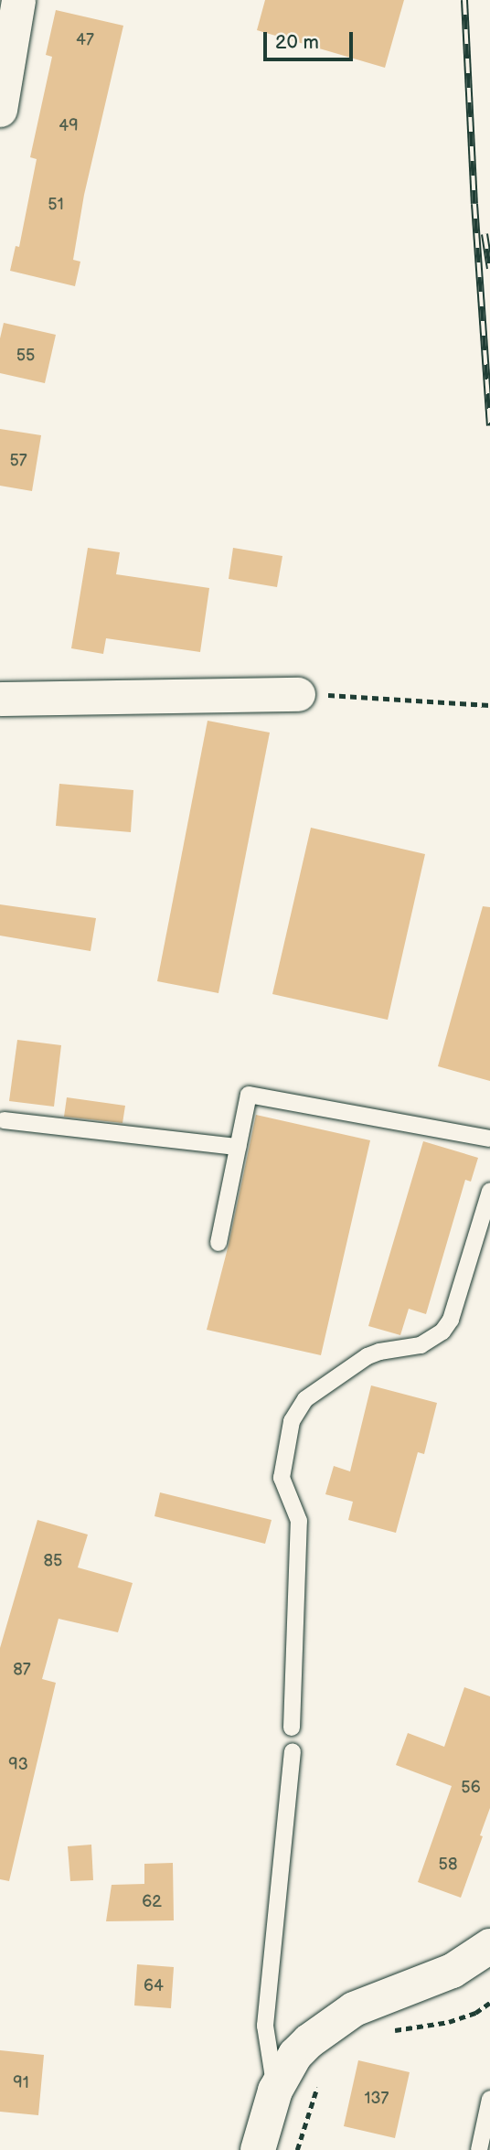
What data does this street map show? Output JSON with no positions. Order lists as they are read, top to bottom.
{
  "house_numbers": [
    "47",
    "49",
    "51",
    "55",
    "57",
    "85",
    "87",
    "93",
    "56",
    "58",
    "62",
    "64",
    "91",
    "137"
  ],
  "scale_bar": "20 m"
}
